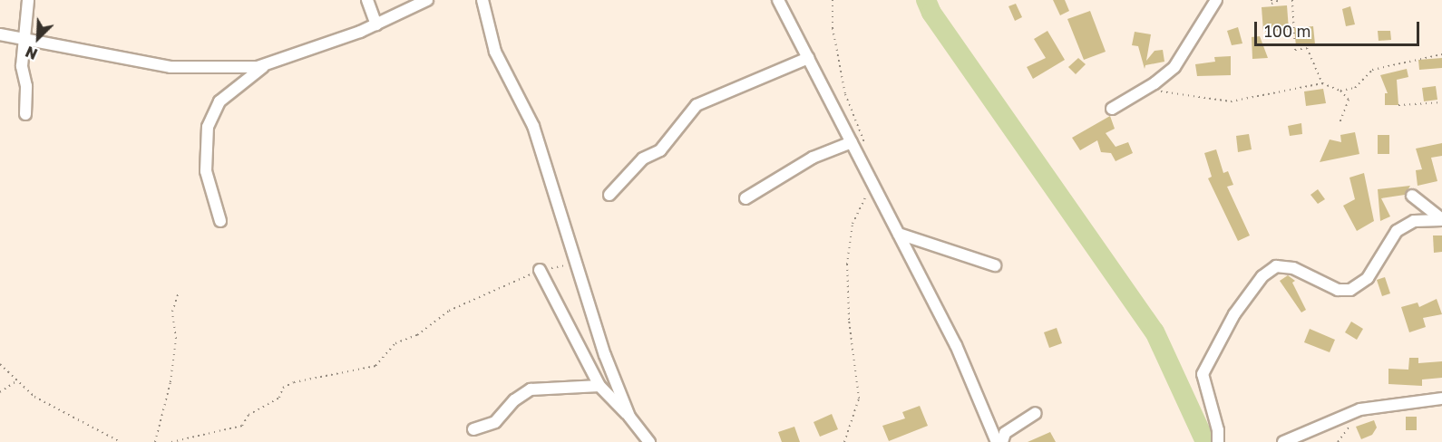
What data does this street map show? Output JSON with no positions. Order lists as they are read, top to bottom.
{
  "scale_bar": "100 m",
  "north": "bottom left"
}
